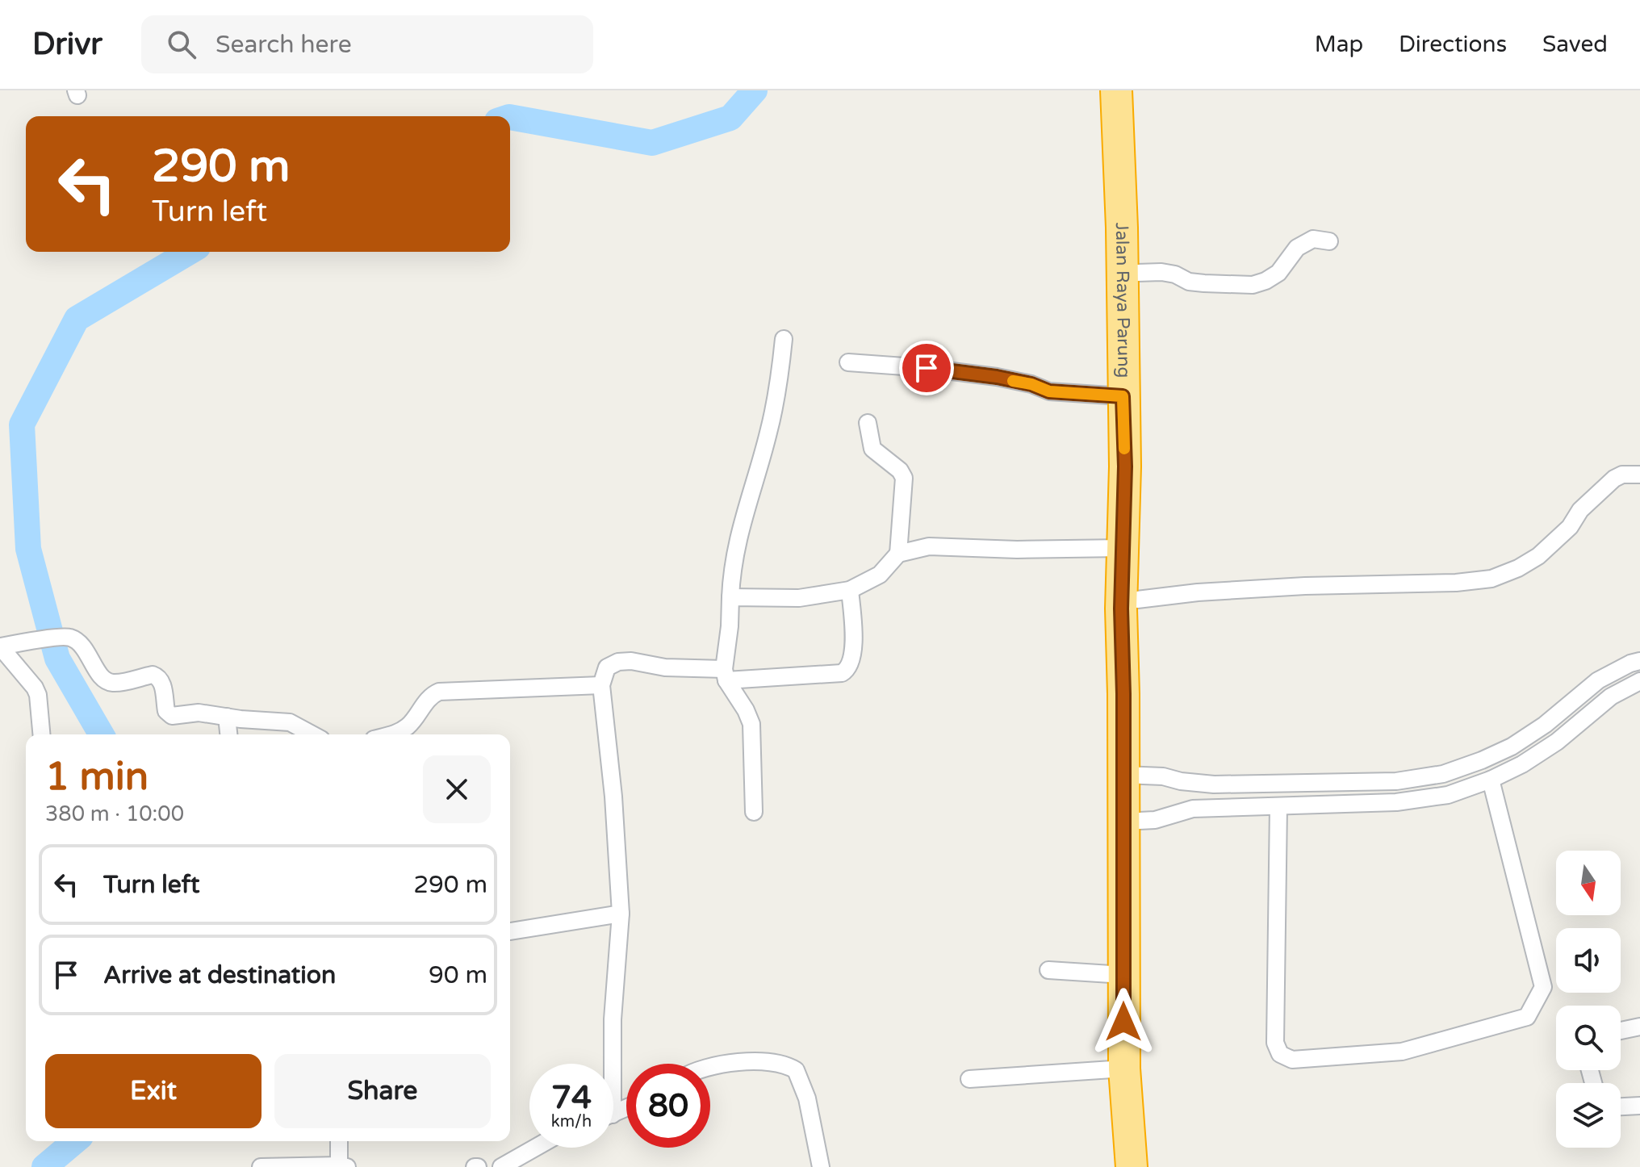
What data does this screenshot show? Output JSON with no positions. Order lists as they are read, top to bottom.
{
  "streets": {
    "highway": ["Jalan Raya Parung"]
  },
  "north": "bottom",
  "page": {
    "header": "Drivr",
    "search": "Search here",
    "nav": ["Map", "Directions", "Saved"],
    "turn": ["290 m", "Turn left"],
    "heading": ["1 min", "380 m · 10:00"],
    "list": [
      {
        "name": "Turn left",
        "value": "290 m"
      },
      {
        "name": "Arrive at destination",
        "value": "90 m"
      }
    ],
    "buttons": ["Exit", "Share"],
    "speed": "74 km/h",
    "limit": "80"
  }
}
